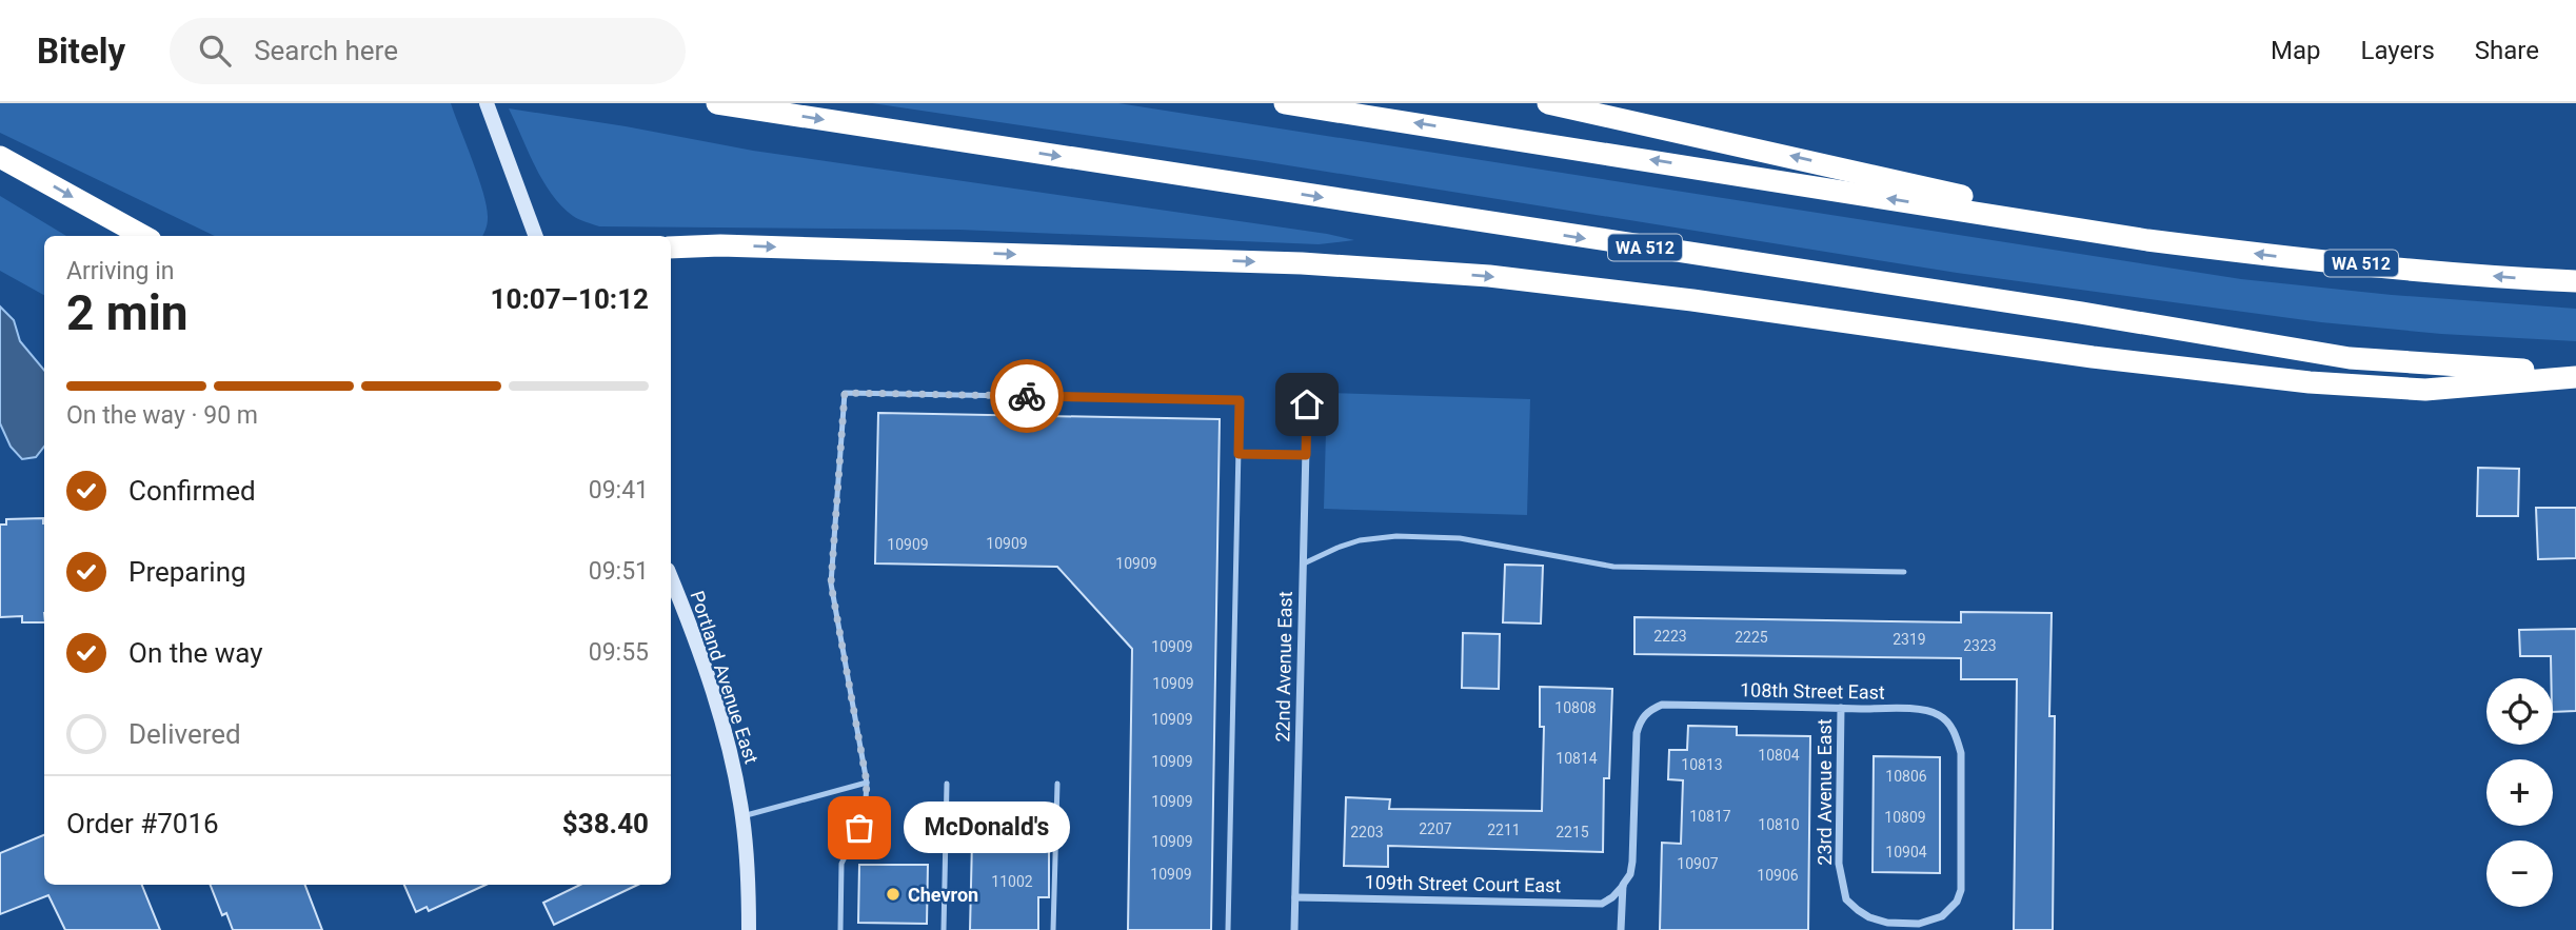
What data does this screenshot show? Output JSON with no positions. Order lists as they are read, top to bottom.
{
  "streets": {
    "highway": ["WA 512"],
    "main road": ["Portland Avenue East"],
    "street": [
      "22nd Avenue East",
      "108th Street East",
      "23rd Avenue East",
      "109th Street Court East"
    ]
  },
  "crossings": [
    ["22nd Avenue East", "109th Street Court East"],
    ["108th Street East", "23rd Avenue East"],
    ["108th Street East", "109th Street Court East"]
  ],
  "places": ["McDonald's", "Chevron"],
  "house_numbers": [
    "10909",
    "10909",
    "10909",
    "2223",
    "2225",
    "2319",
    "2323",
    "10909",
    "10909",
    "10808",
    "10909",
    "10804",
    "10814",
    "10909",
    "10813",
    "10806",
    "10909",
    "10817",
    "10809",
    "10810",
    "2207",
    "2211",
    "2203",
    "2215",
    "10909",
    "10904",
    "10907",
    "10909",
    "10906",
    "11002"
  ],
  "page": {
    "header": "Bitely",
    "search": "Search here",
    "nav": ["Map", "Layers", "Share"],
    "heading": ["2 min", "Arriving in", "10:07–10:12"],
    "panel": ["Order #7016", "$38.40"],
    "bar": "On the way · 90 m",
    "list": [
      ["Confirmed", "09:41"],
      ["Preparing", "09:51"],
      ["On the way", "09:55"],
      "Delivered"
    ],
    "map_buttons": ["+", "−"],
    "bubble": "McDonald's"
  }
}
